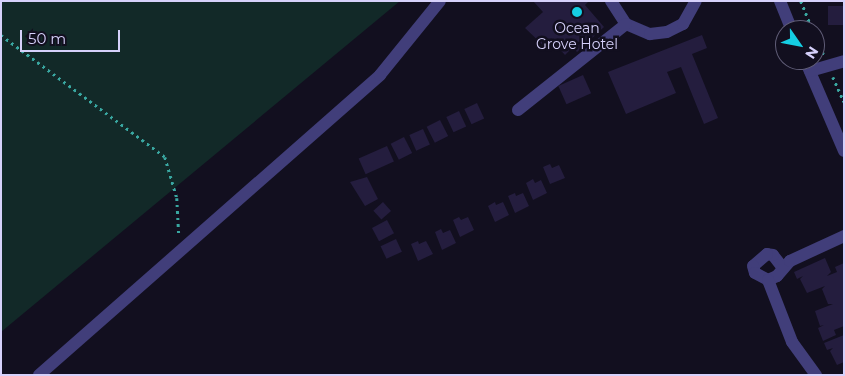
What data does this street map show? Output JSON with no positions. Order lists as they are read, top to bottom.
{
  "places": ["Ocean Grove Hotel"],
  "scale_bar": "50 m",
  "north": "bottom right"
}
